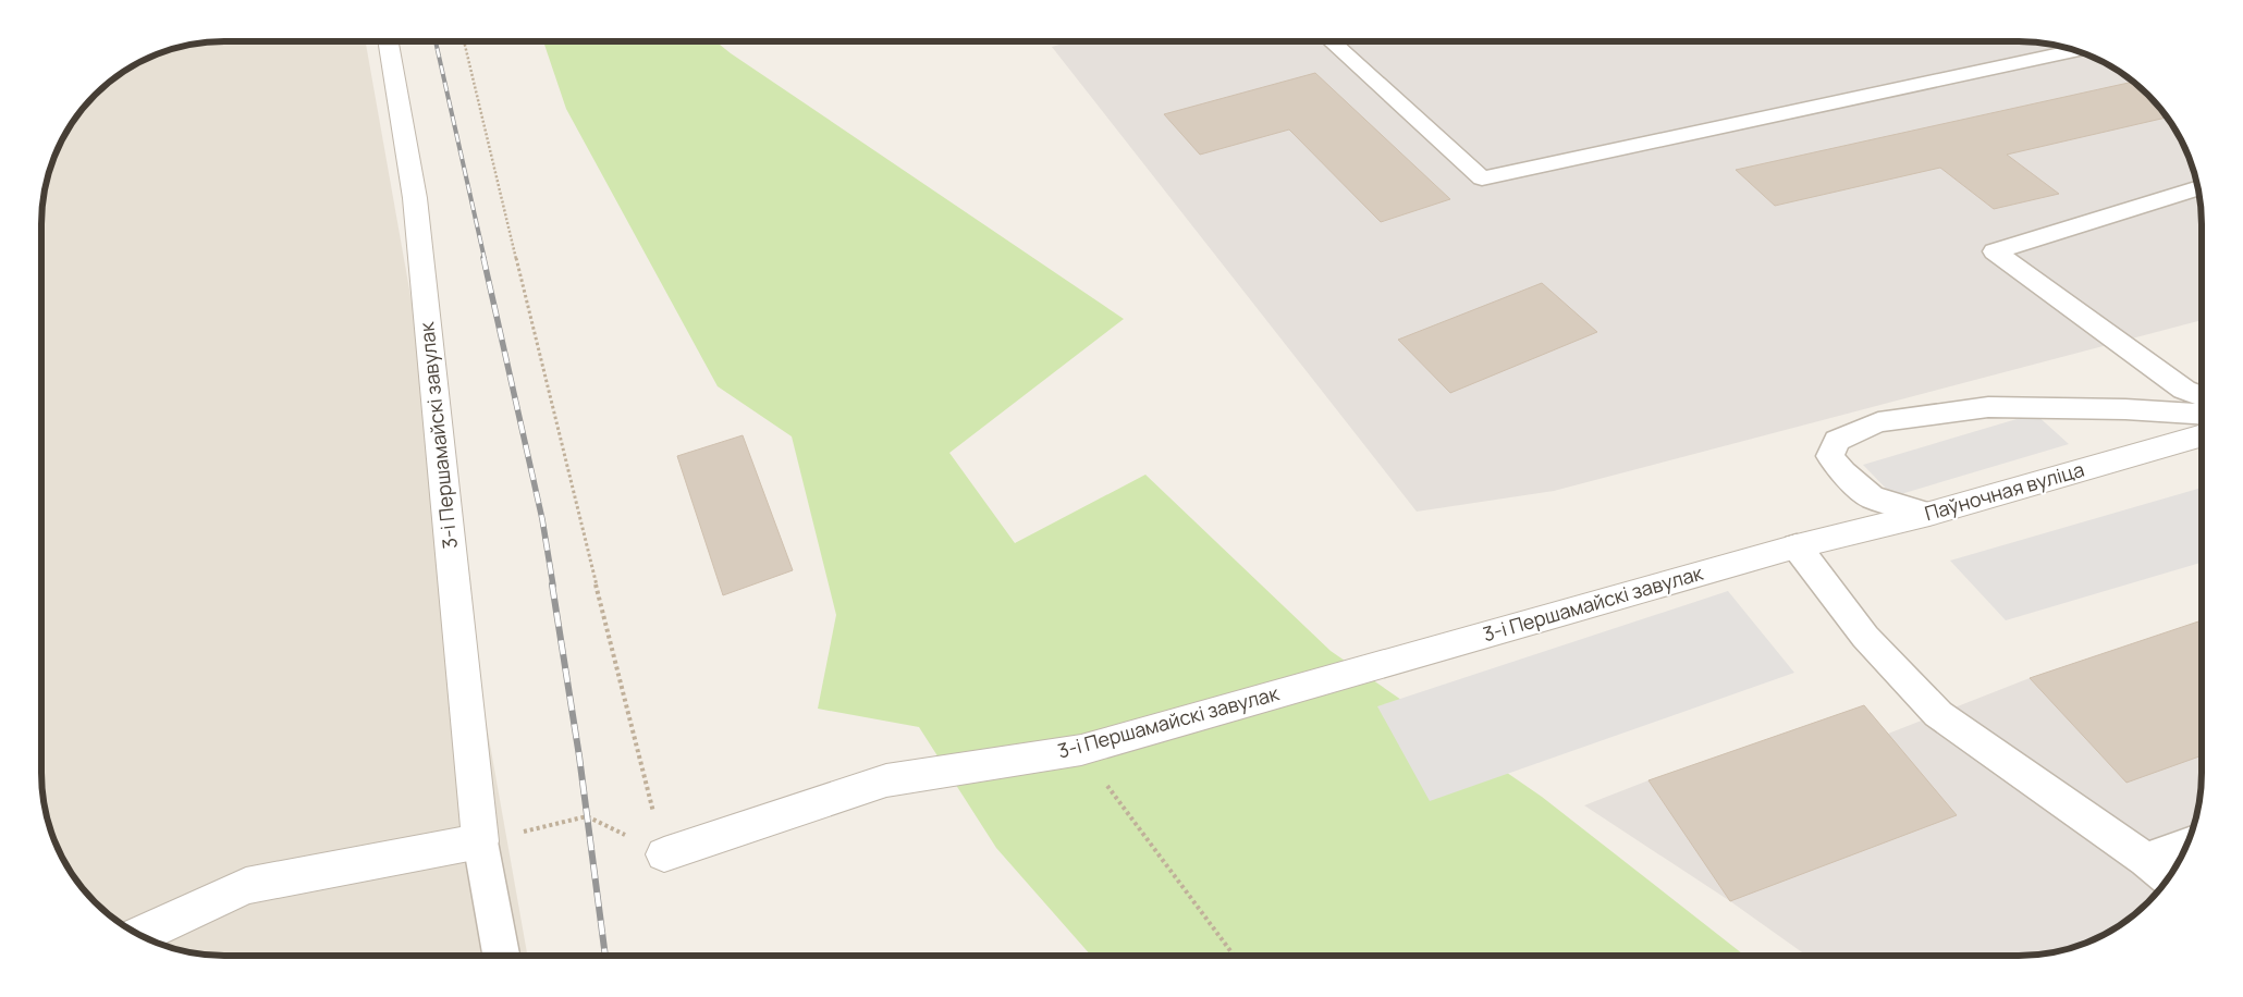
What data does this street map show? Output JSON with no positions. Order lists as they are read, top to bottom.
{
  "streets": {
    "street": ["3-і Першамайскі завулак", "Паўночная вуліца"]
  },
  "crossings": [
    ["3-і Першамайскі завулак", "Паўночная вуліца"]
  ]
}
